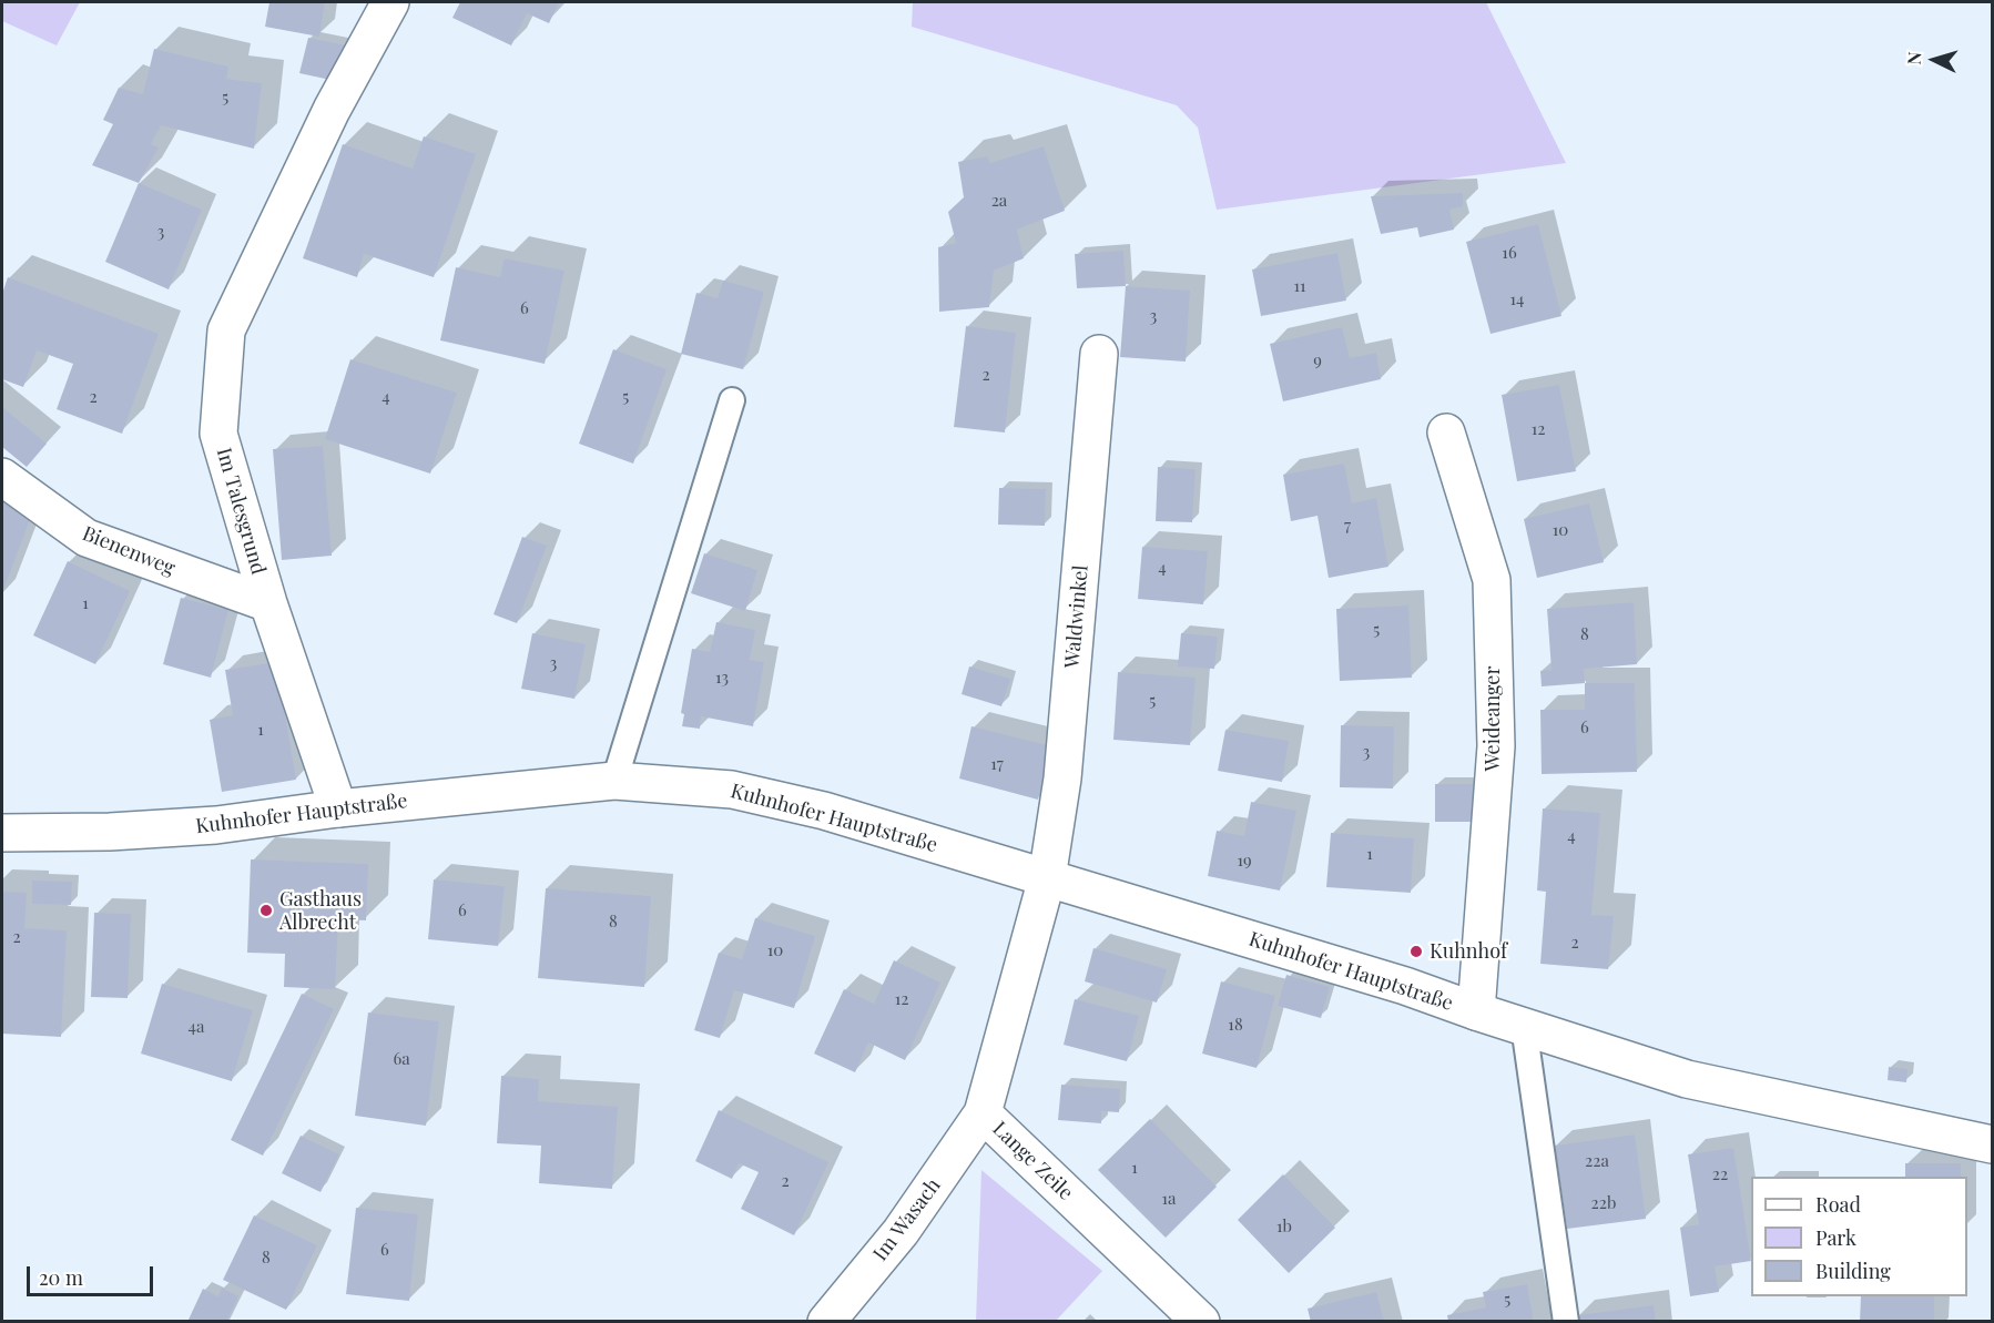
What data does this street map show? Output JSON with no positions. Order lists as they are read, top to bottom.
{
  "streets": {
    "street": [
      "Im Talesgrund",
      "Bienenweg",
      "Waldwinkel",
      "Weideanger",
      "Kuhnhofer Hauptstraße",
      "Lange Zeile",
      "Im Wasach"
    ]
  },
  "crossings": [
    ["Im Talesgrund", "Bienenweg"],
    ["Im Talesgrund", "Kuhnhofer Hauptstraße"],
    ["Waldwinkel", "Kuhnhofer Hauptstraße"],
    ["Waldwinkel", "Lange Zeile"],
    ["Weideanger", "Kuhnhofer Hauptstraße"],
    ["Kuhnhofer Hauptstraße", "Lange Zeile"],
    ["Lange Zeile", "Im Wasach"]
  ],
  "places": ["Gasthaus Albrecht", "Kuhnhof"],
  "house_numbers": [
    "5",
    "2a",
    "3",
    "16",
    "11",
    "14",
    "6",
    "3",
    "9",
    "2",
    "2",
    "4",
    "5",
    "12",
    "7",
    "10",
    "4",
    "1",
    "5",
    "8",
    "3",
    "13",
    "5",
    "6",
    "1",
    "3",
    "17",
    "4",
    "1",
    "19",
    "6",
    "8",
    "2",
    "2",
    "10",
    "12",
    "18",
    "4a",
    "6a",
    "22a",
    "1",
    "22",
    "2",
    "1a",
    "22b",
    "1b",
    "6",
    "8",
    "5"
  ],
  "legend": ["Road", "Park", "Building"],
  "scale_bar": "20 m",
  "north": "left"
}
